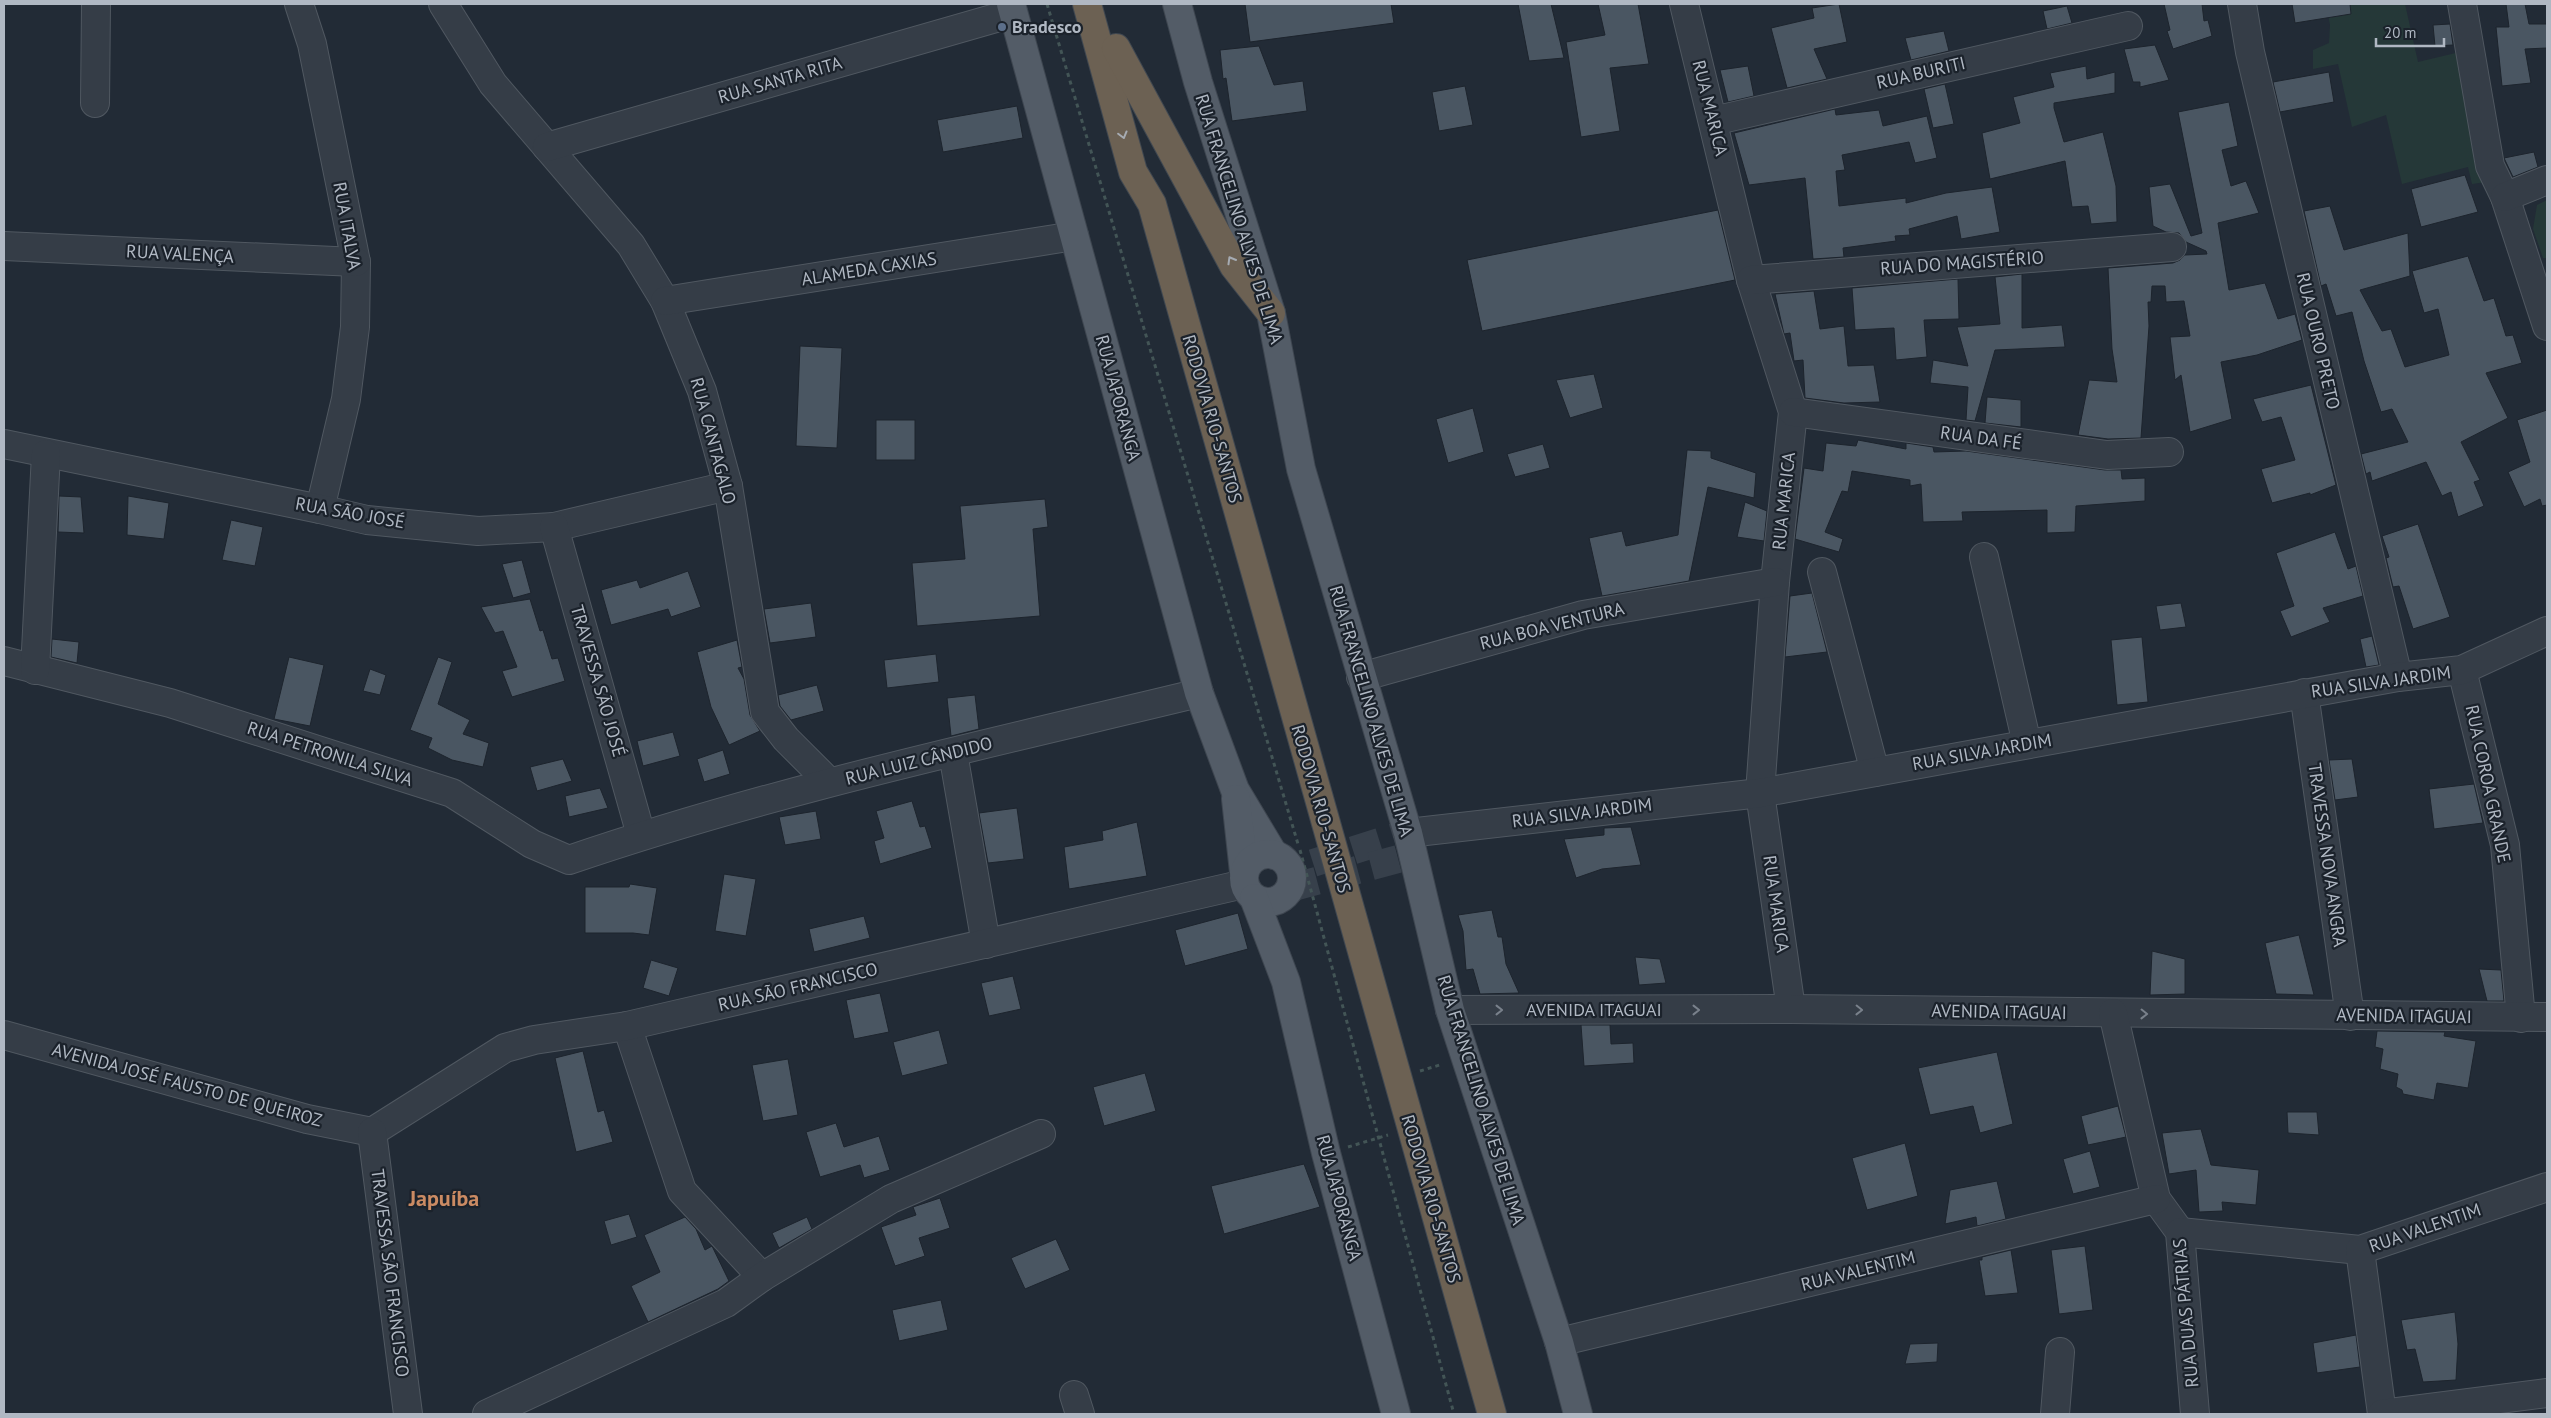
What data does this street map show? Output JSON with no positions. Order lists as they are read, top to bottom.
{
  "streets": {
    "highway": ["RODOVIA RIO-SANTOS"],
    "main road": ["RUA FRANCELINO ALVES DE LIMA", "RUA JAPORANGA"],
    "street": [
      "RUA BURITI",
      "RUA SANTA RITA",
      "RUA MARICA",
      "RUA ITALVA",
      "RUA VALENÇA",
      "RUA DO MAGISTÉRIO",
      "ALAMEDA CAXIAS",
      "RUA OURO PRETO",
      "RUA DA FÉ",
      "RUA CANTAGALO",
      "RUA SÃO JOSÉ",
      "RUA BOA VENTURA",
      "TRAVESSA SÃO JOSÉ",
      "RUA SILVA JARDIM",
      "RUA PETRONILA SILVA",
      "RUA LUIZ CÂNDIDO",
      "RUA COROA GRANDE",
      "TRAVESSA NOVA ANGRA",
      "RUA SÃO FRANCISCO",
      "AVENIDA ITAGUAI",
      "AVENIDA JOSÉ FAUSTO DE QUEIROZ",
      "RUA VALENTIM",
      "TRAVESSA SÃO FRANCISCO",
      "RUA DUAS PÁTRIAS"
    ]
  },
  "crossings": [
    ["RUA BURITI", "RUA MARICA"],
    ["RUA SANTA RITA", "RUA JAPORANGA"],
    ["RUA SANTA RITA", "RUA CANTAGALO"],
    ["RUA MARICA", "RUA DO MAGISTÉRIO"],
    ["RUA MARICA", "RUA DA FÉ"],
    ["RUA MARICA", "RUA BOA VENTURA"],
    ["RUA MARICA", "RUA SILVA JARDIM"],
    ["RUA MARICA", "AVENIDA ITAGUAI"],
    ["RUA FRANCELINO ALVES DE LIMA", "RUA BOA VENTURA"],
    ["RUA FRANCELINO ALVES DE LIMA", "RUA SILVA JARDIM"],
    ["RUA FRANCELINO ALVES DE LIMA", "AVENIDA ITAGUAI"],
    ["RUA FRANCELINO ALVES DE LIMA", "RUA VALENTIM"],
    ["RUA ITALVA", "RUA VALENÇA"],
    ["RUA ITALVA", "RUA SÃO JOSÉ"],
    ["ALAMEDA CAXIAS", "RUA JAPORANGA"],
    ["ALAMEDA CAXIAS", "RUA CANTAGALO"],
    ["RUA OURO PRETO", "RUA SILVA JARDIM"],
    ["RUA JAPORANGA", "RUA LUIZ CÂNDIDO"],
    ["RUA JAPORANGA", "RUA SÃO FRANCISCO"],
    ["RUA CANTAGALO", "RUA SÃO JOSÉ"],
    ["RUA CANTAGALO", "RUA LUIZ CÂNDIDO"],
    ["RUA SÃO JOSÉ", "TRAVESSA SÃO JOSÉ"],
    ["TRAVESSA SÃO JOSÉ", "RUA PETRONILA SILVA"],
    ["TRAVESSA SÃO JOSÉ", "RUA LUIZ CÂNDIDO"],
    ["RUA SILVA JARDIM", "RUA COROA GRANDE"],
    ["RUA SILVA JARDIM", "TRAVESSA NOVA ANGRA"],
    ["RUA PETRONILA SILVA", "RUA LUIZ CÂNDIDO"],
    ["RUA COROA GRANDE", "AVENIDA ITAGUAI"],
    ["TRAVESSA NOVA ANGRA", "AVENIDA ITAGUAI"],
    ["RUA SÃO FRANCISCO", "AVENIDA JOSÉ FAUSTO DE QUEIROZ"],
    ["RUA SÃO FRANCISCO", "TRAVESSA SÃO FRANCISCO"],
    ["AVENIDA ITAGUAI", "RUA DUAS PÁTRIAS"],
    ["AVENIDA JOSÉ FAUSTO DE QUEIROZ", "TRAVESSA SÃO FRANCISCO"],
    ["RUA VALENTIM", "RUA DUAS PÁTRIAS"]
  ],
  "one_way": ["AVENIDA ITAGUAI"],
  "districts": ["Japuíba"],
  "places": ["Bradesco"],
  "scale_bar": "20 m"
}
